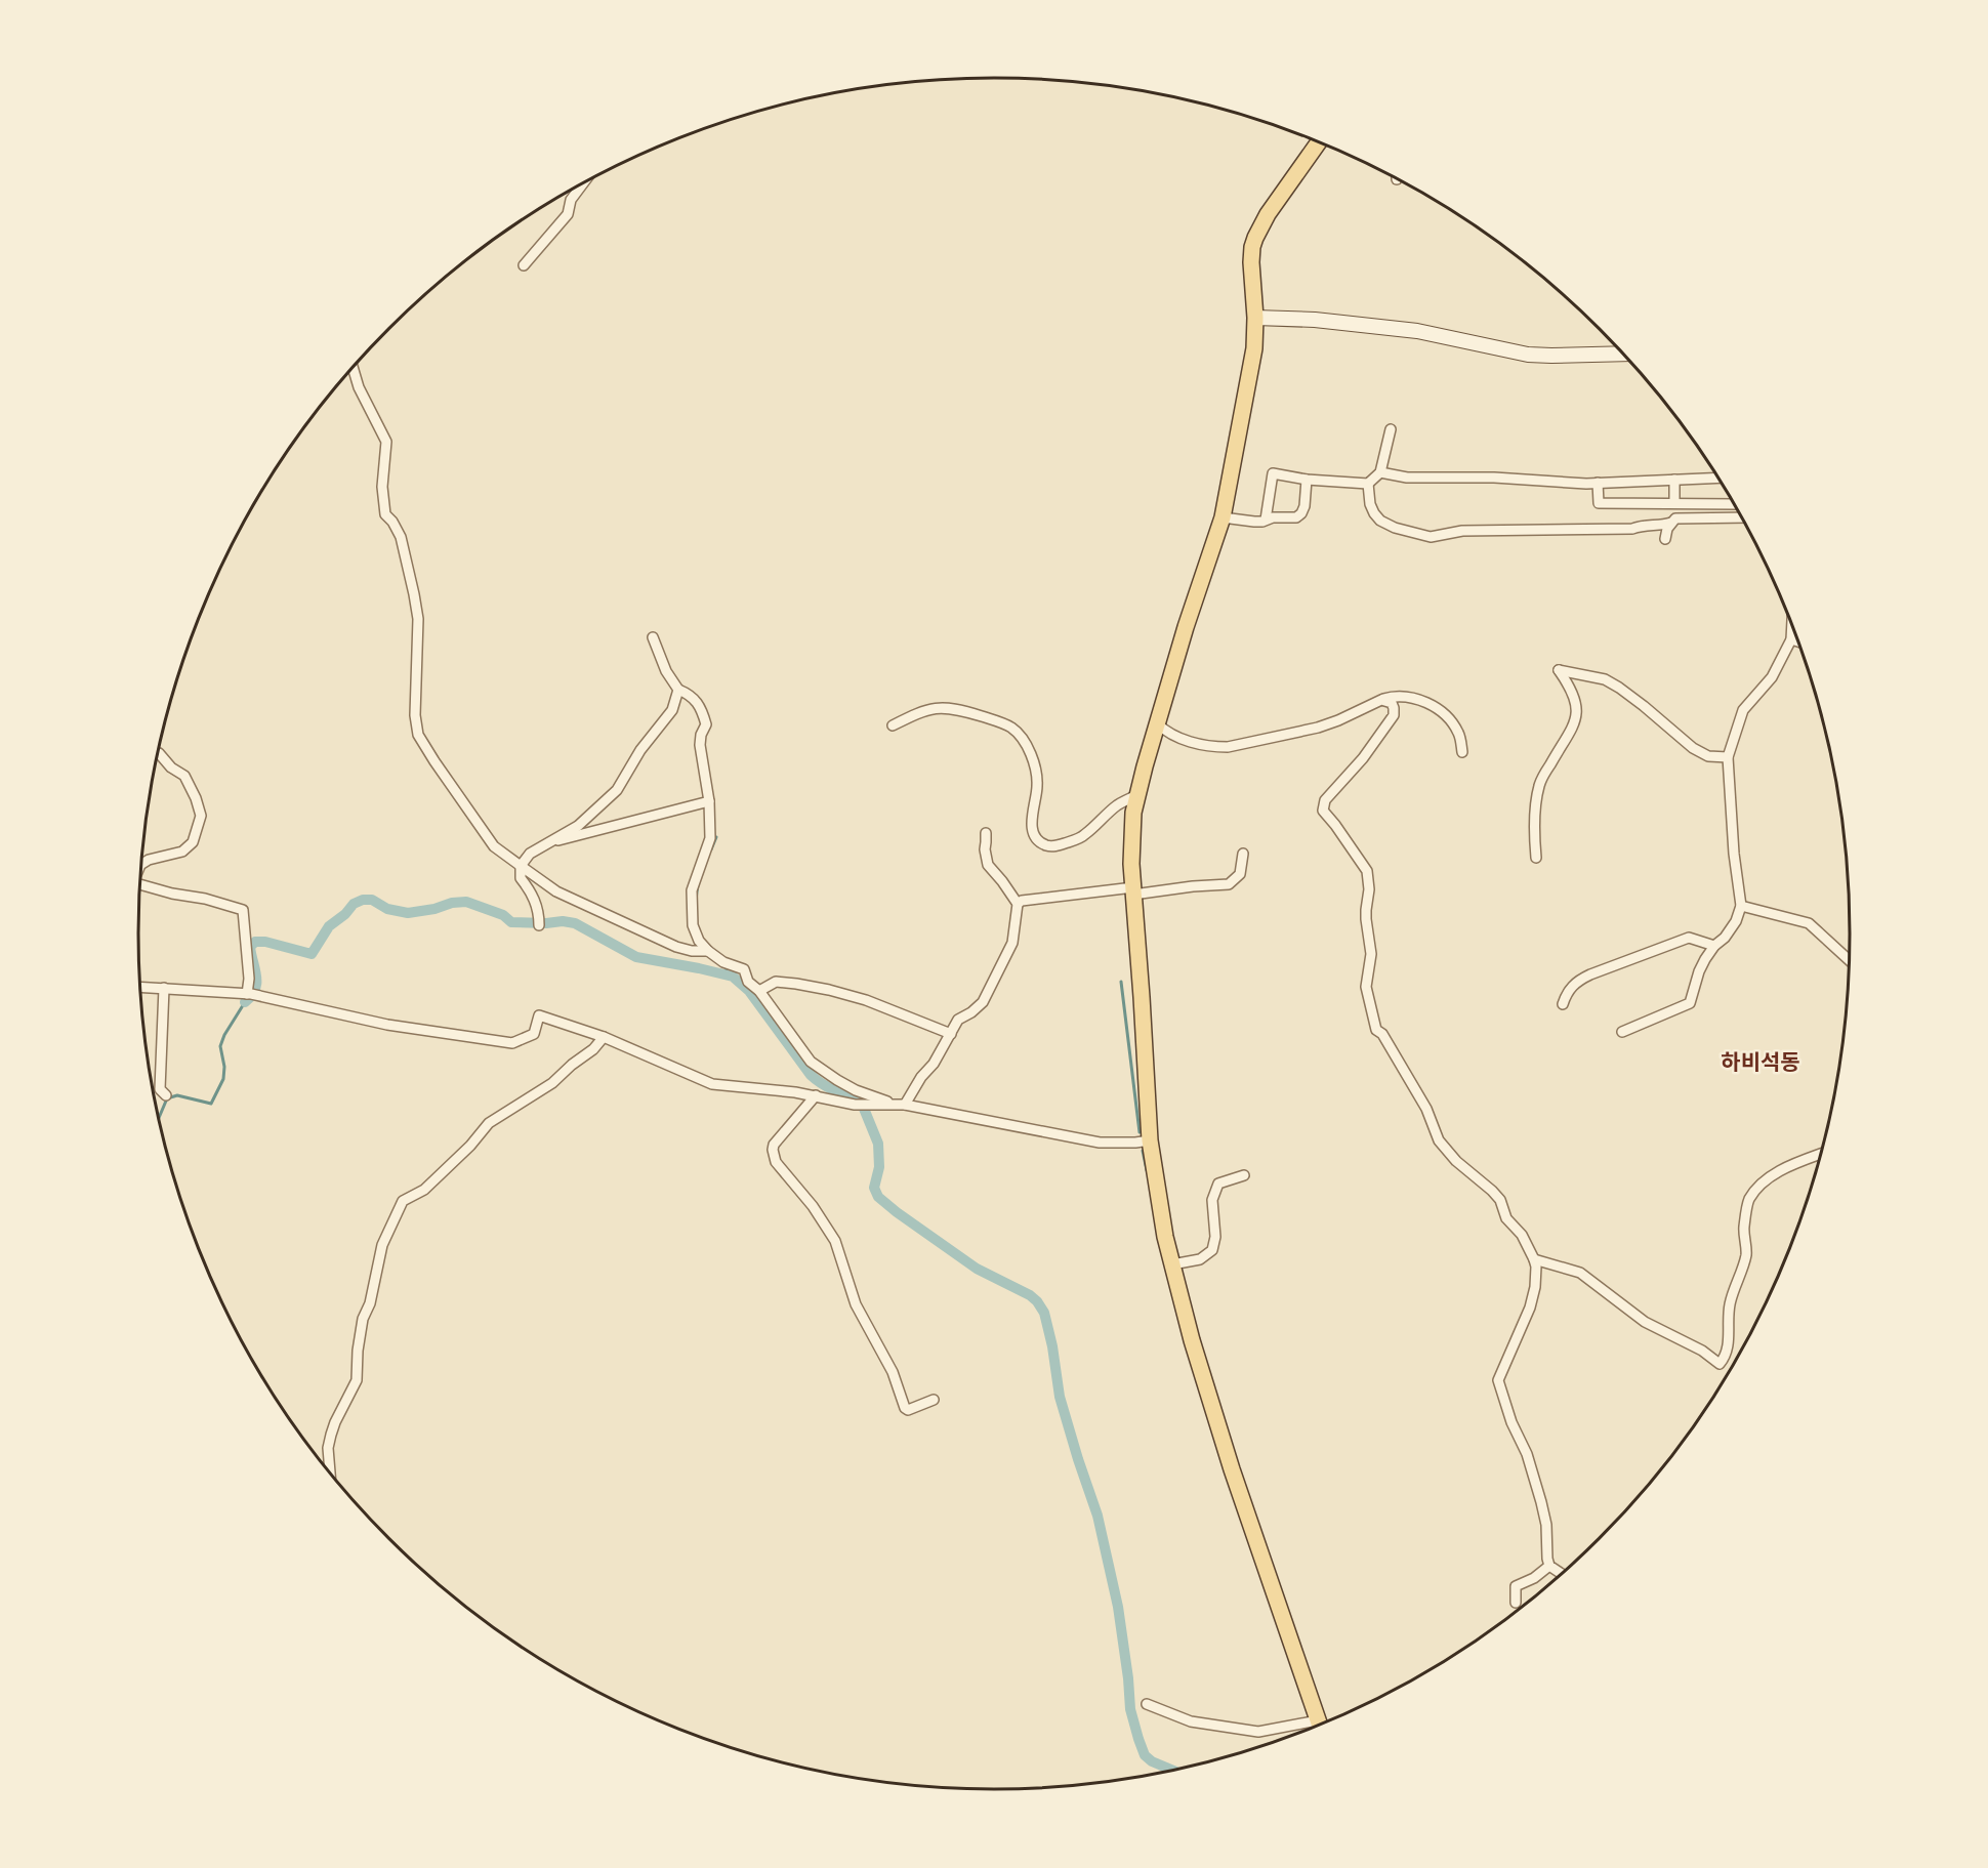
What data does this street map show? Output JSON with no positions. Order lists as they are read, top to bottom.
{
  "districts": ["하비석동"]
}
